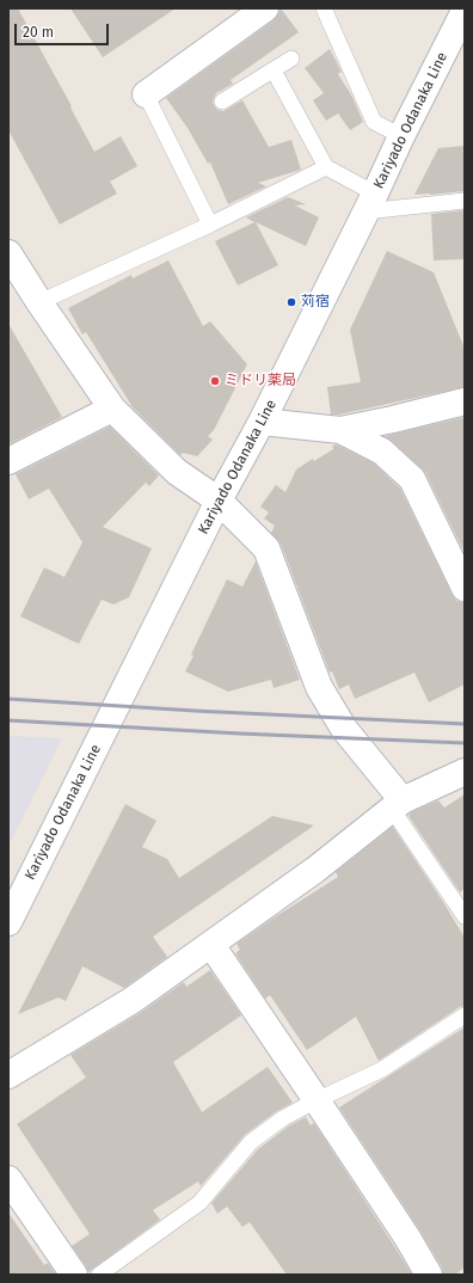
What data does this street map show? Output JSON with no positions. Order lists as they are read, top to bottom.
{
  "streets": {
    "street": ["Kariyado Odanaka Line"]
  },
  "places": ["苅宿", "ミドリ薬局"],
  "scale_bar": "20 m"
}
